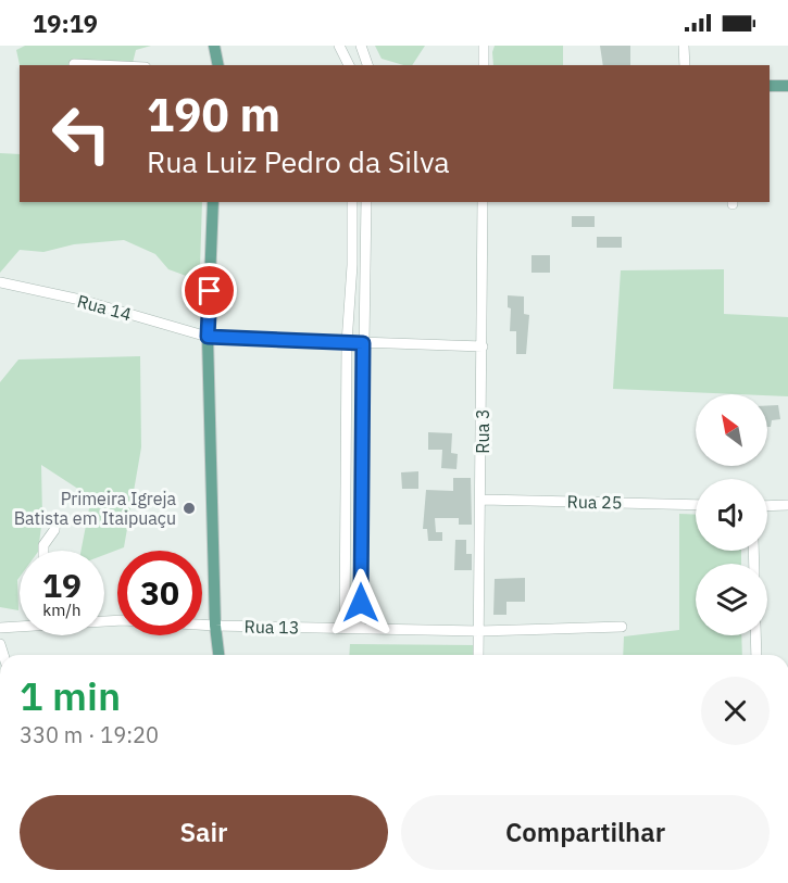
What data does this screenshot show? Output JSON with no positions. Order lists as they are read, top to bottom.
{
  "streets": {
    "street": [
      "Rua 14",
      "Rua 3",
      "Rua 25",
      "Rua 13"
    ]
  },
  "crossings": [
    ["Rua 14", "Rua 3"],
    ["Rua 3", "Rua 25"],
    ["Rua 3", "Rua 13"]
  ],
  "places": ["Primeira Igreja Batista em Itaipuaçu"],
  "north": "top left",
  "page": {
    "status": "19:19",
    "turn": ["190 m", "Rua Luiz Pedro da Silva"],
    "speed": "19 km/h",
    "limit": "30",
    "heading": ["1 min", "330 m · 19:20"],
    "buttons": ["Sair", "Compartilhar"]
  }
}
